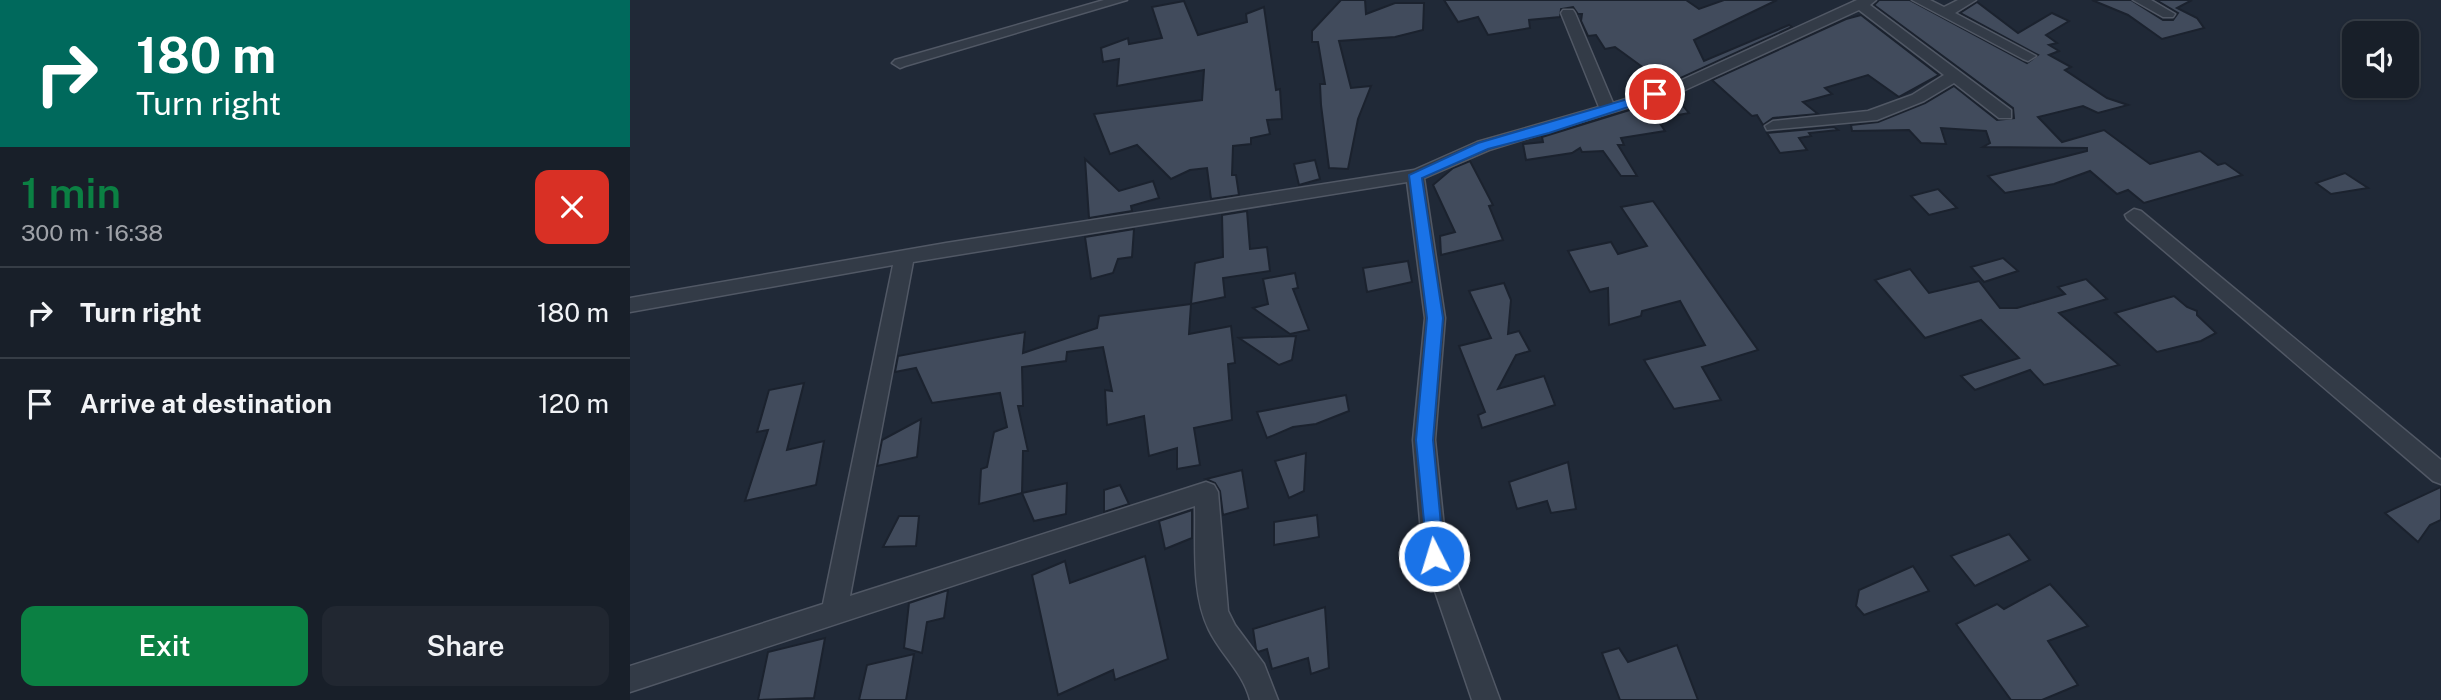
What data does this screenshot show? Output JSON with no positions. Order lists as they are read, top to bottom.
{
  "page": {
    "turn": ["180 m", "Turn right"],
    "heading": ["1 min", "300 m · 16:38"],
    "list": [
      {
        "name": "Turn right",
        "value": "180 m"
      },
      {
        "name": "Arrive at destination",
        "value": "120 m"
      }
    ],
    "buttons": ["Exit", "Share"]
  }
}
